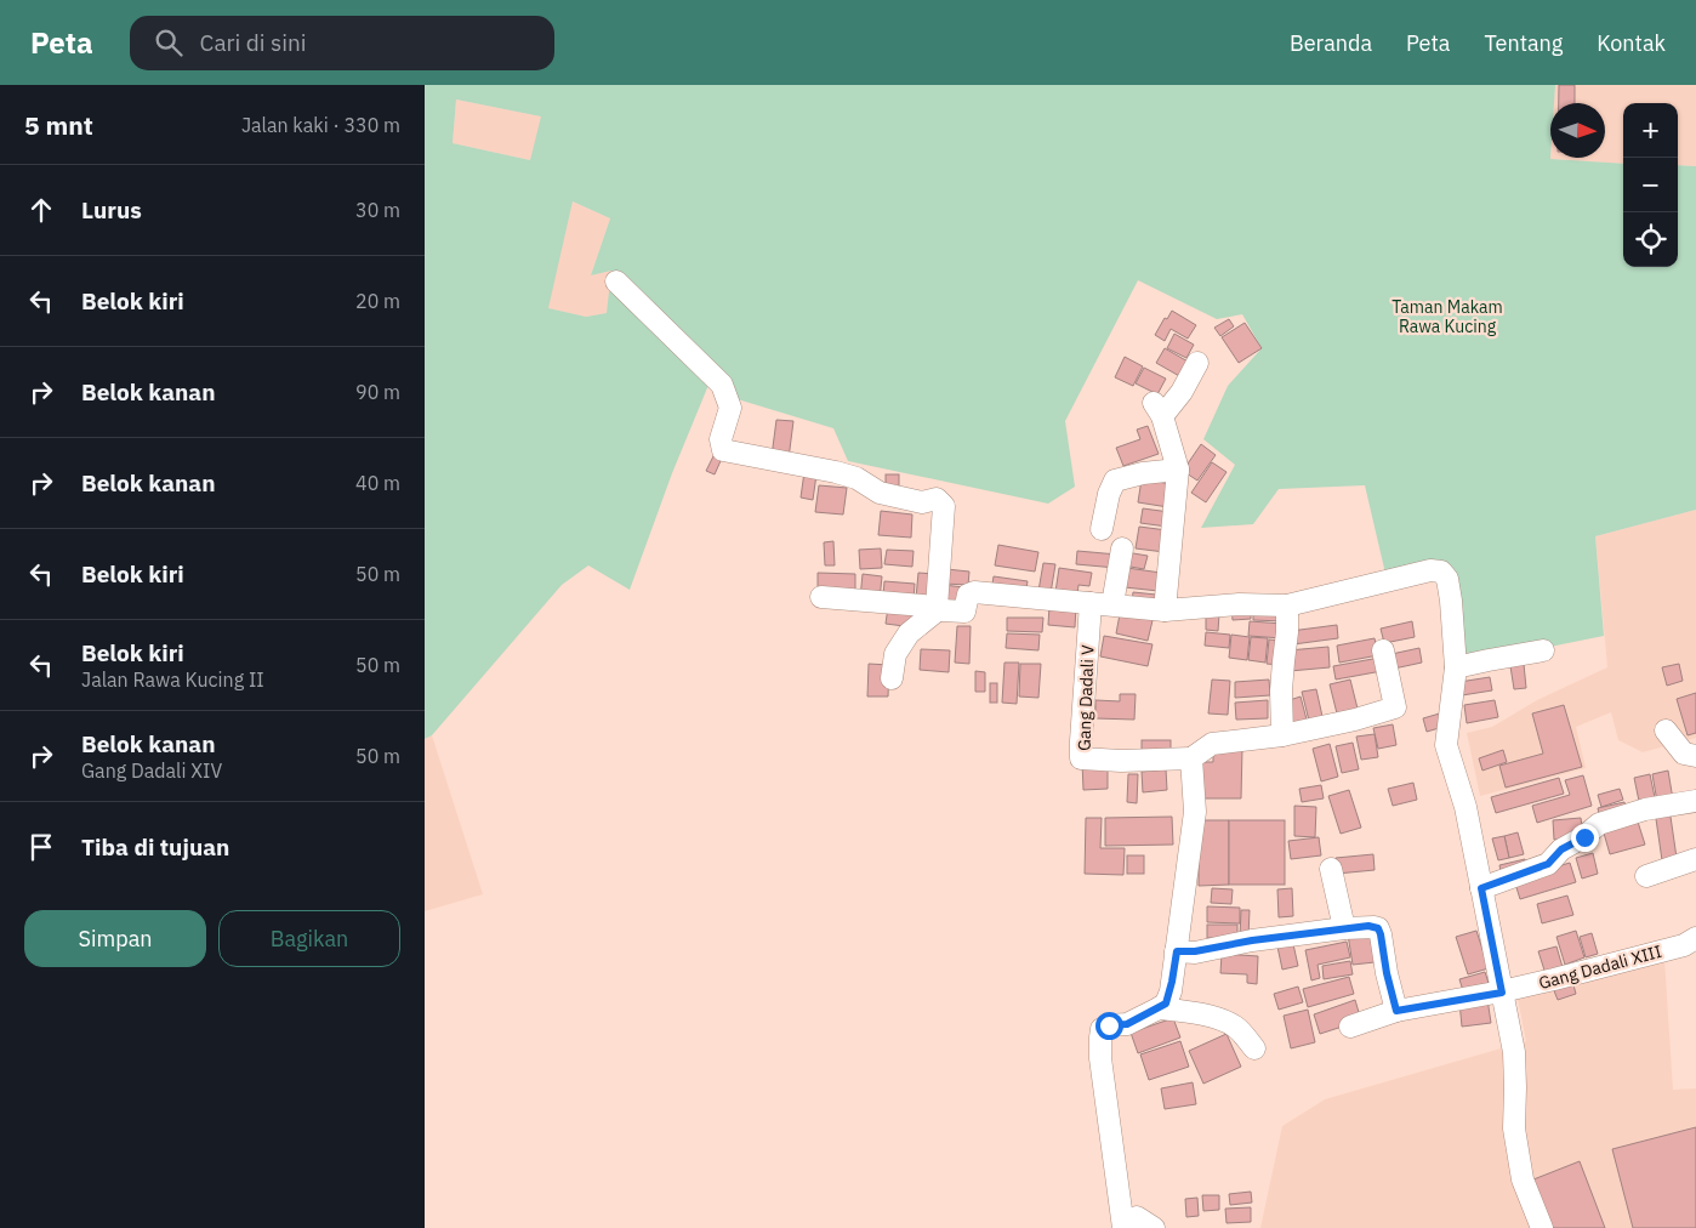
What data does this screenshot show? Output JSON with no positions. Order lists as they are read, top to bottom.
{
  "streets": {
    "street": ["Gang Dadali V", "Gang Dadali XIII"]
  },
  "parks": ["Taman Makam Rawa Kucing"],
  "north": "right",
  "page": {
    "header": "Peta",
    "search": "Cari di sini",
    "nav": [
      "Beranda",
      "Peta",
      "Tentang",
      "Kontak"
    ],
    "heading": ["5 mnt", "Jalan kaki · 330 m"],
    "map_buttons": ["+", "−"],
    "list": [
      ["Lurus", "30 m"],
      ["Belok kiri", "20 m"],
      ["Belok kanan", "90 m"],
      ["Belok kanan", "40 m"],
      ["Belok kiri", "50 m"],
      ["Belok kiri", "Jalan Rawa Kucing II", "50 m"],
      ["Belok kanan", "Gang Dadali XIV", "50 m"],
      "Tiba di tujuan"
    ],
    "buttons": ["Simpan", "Bagikan"]
  }
}
